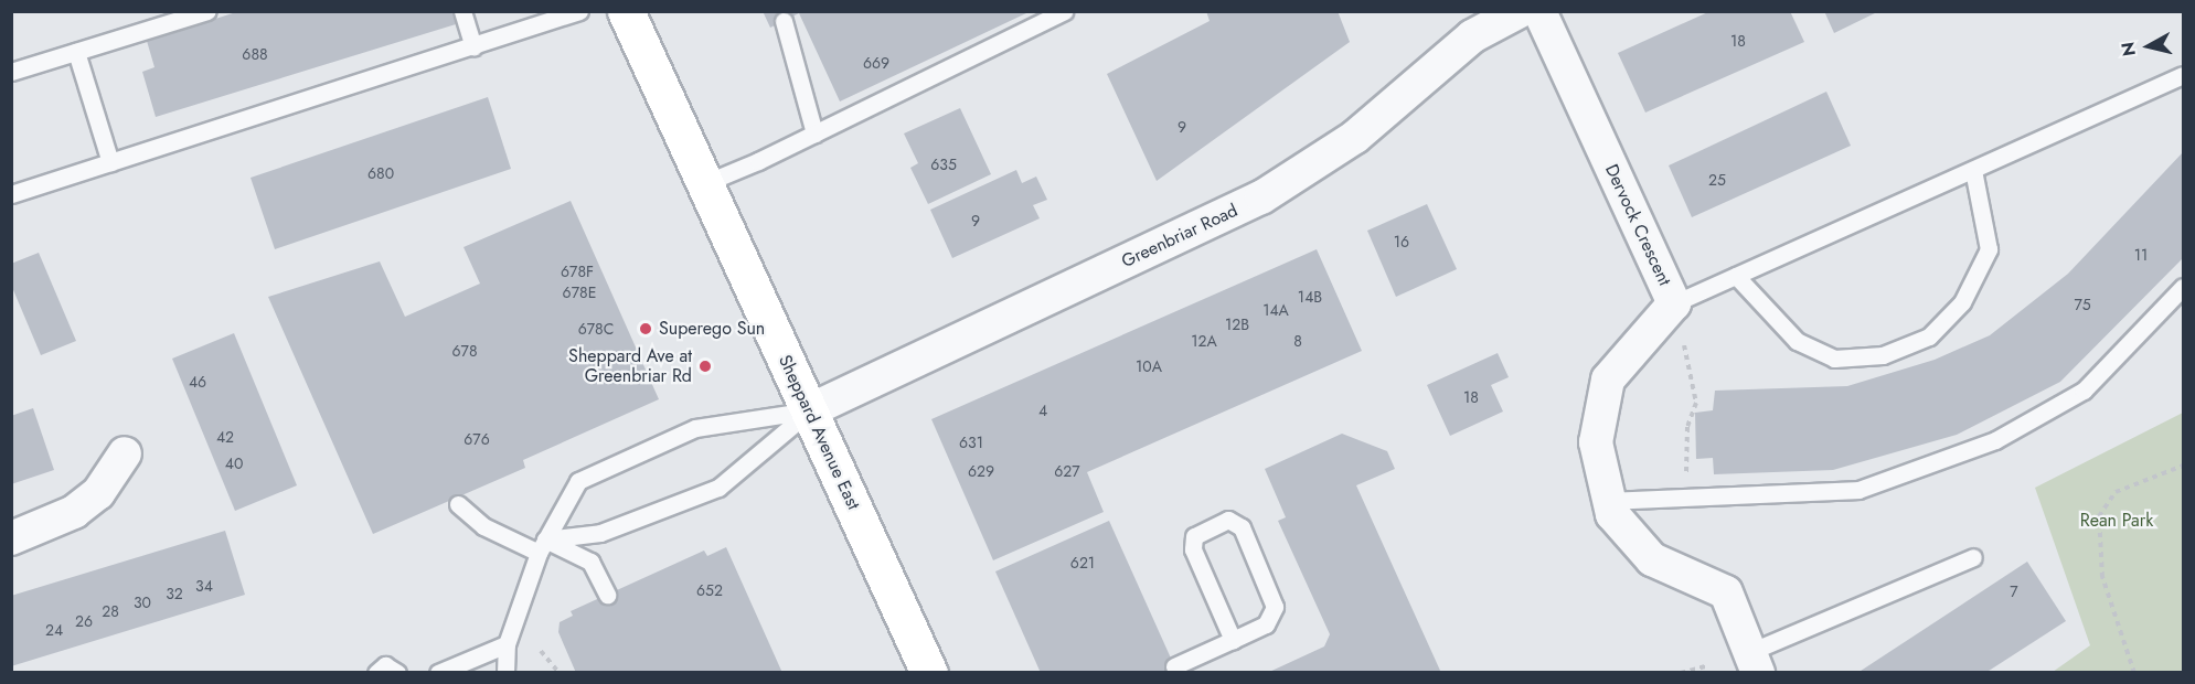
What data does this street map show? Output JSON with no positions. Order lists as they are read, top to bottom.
{
  "streets": {
    "main road": ["Sheppard Avenue East"],
    "street": ["Dervock Crescent", "Greenbriar Road"]
  },
  "crossings": [
    ["Greenbriar Road", "Sheppard Avenue East"]
  ],
  "parks": ["Rean Park"],
  "places": ["Superego Sun", "Sheppard Ave at Greenbriar Rd"],
  "house_numbers": [
    "18",
    "688",
    "669",
    "9",
    "635",
    "680",
    "25",
    "9",
    "16",
    "11",
    "678F",
    "678E",
    "14B",
    "75",
    "14A",
    "12B",
    "678C",
    "12A",
    "8",
    "678",
    "10A",
    "46",
    "18",
    "4",
    "42",
    "676",
    "631",
    "40",
    "629",
    "627",
    "621",
    "34",
    "652",
    "7",
    "32",
    "30",
    "28",
    "26",
    "24"
  ],
  "north": "left"
}
